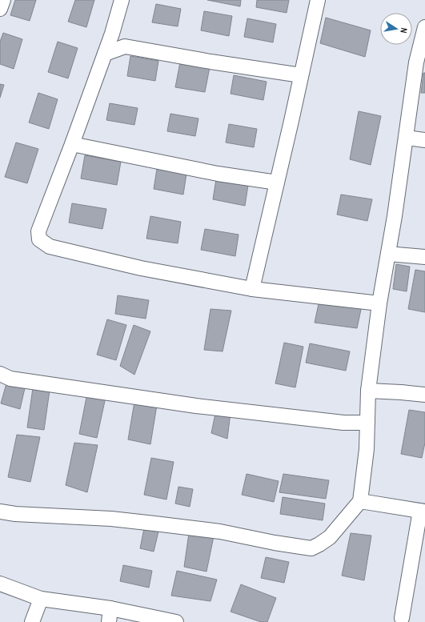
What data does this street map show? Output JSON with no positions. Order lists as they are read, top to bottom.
{
  "north": "right"
}
